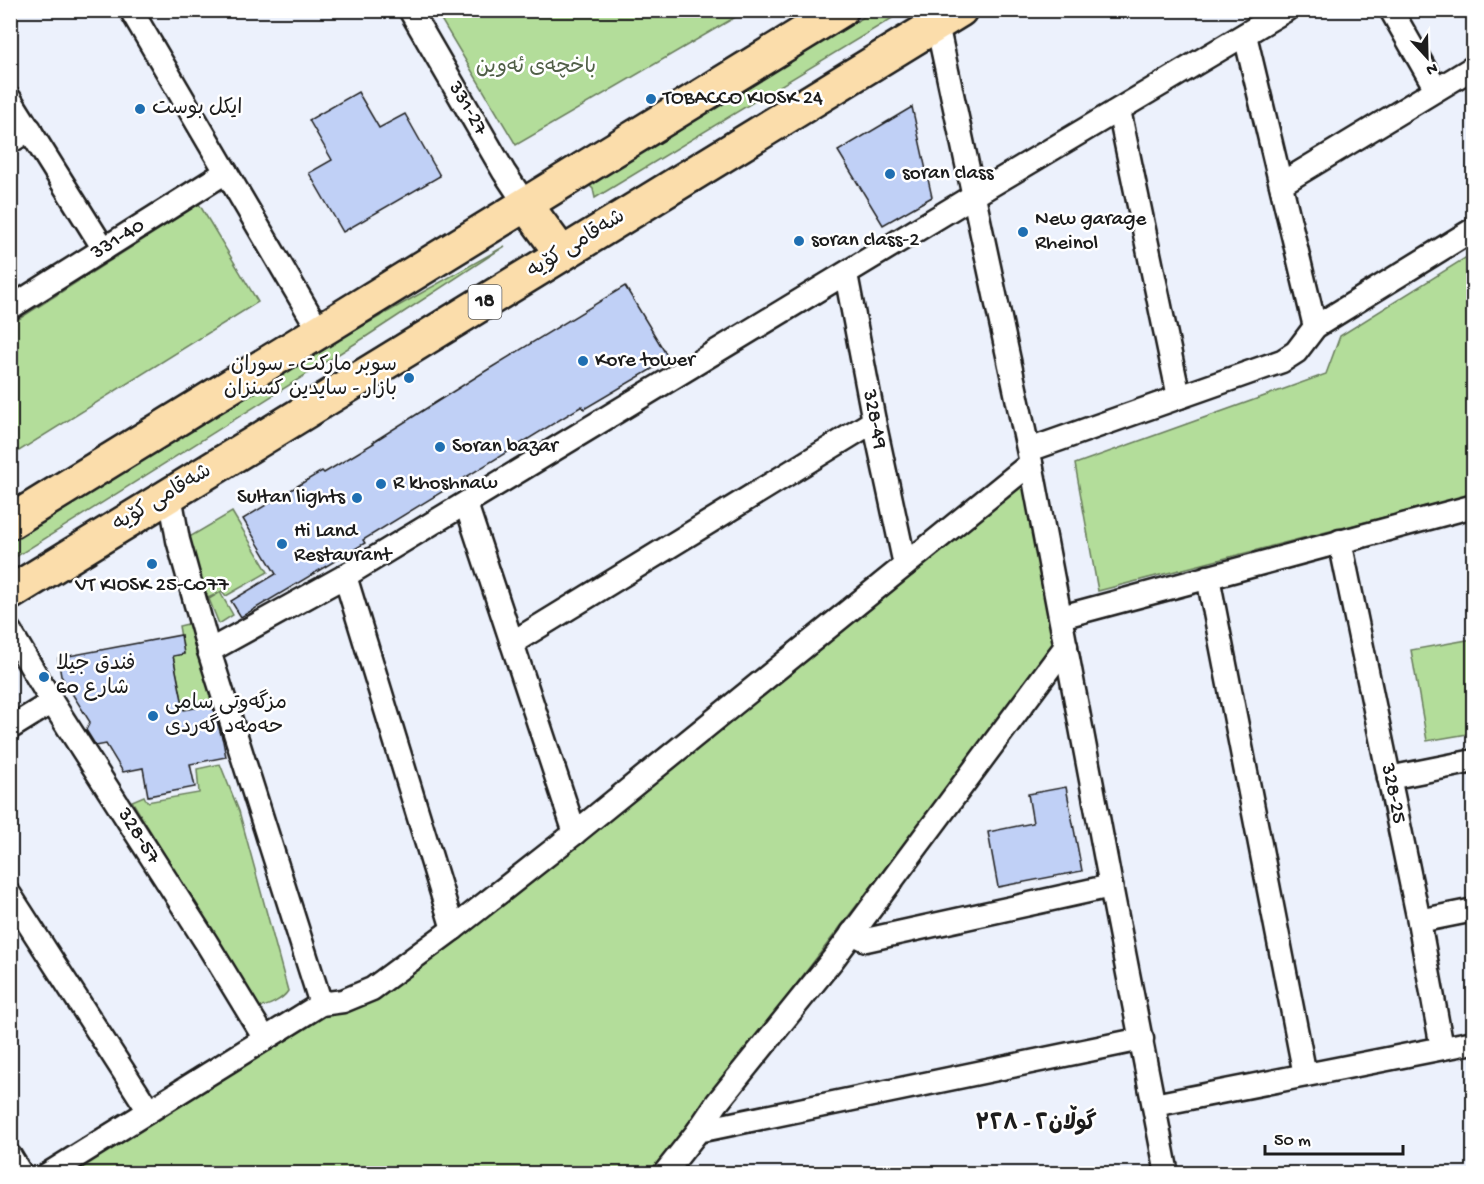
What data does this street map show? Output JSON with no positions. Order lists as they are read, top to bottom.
{
  "streets": {
    "highway": ["شەقامی کۆیە", "18"],
    "street": [
      "331-27",
      "331-40",
      "328-49",
      "328-25",
      "328-57"
    ]
  },
  "districts": ["گوڵان٢ - ٣٢٨"],
  "parks": ["باخچەی ئەوین"],
  "places": [
    "TOBACCO KIOSK 24",
    "ايكل بوست",
    "soran class",
    "New garage Rheinol",
    "soran class-2",
    "Kore tower",
    "سوبر ماركت - سوران بازار - سايدين كسنزان",
    "Soran bazar",
    "R khoshnaw",
    "Sultan lights",
    "Hi Land Restaurant",
    "VT KIOSK 25-C077",
    "فندق جيلا شارع 60",
    "مزگەوتی سامی حەمەد گەردی"
  ],
  "scale_bar": "50 m",
  "north": "bottom"
}
